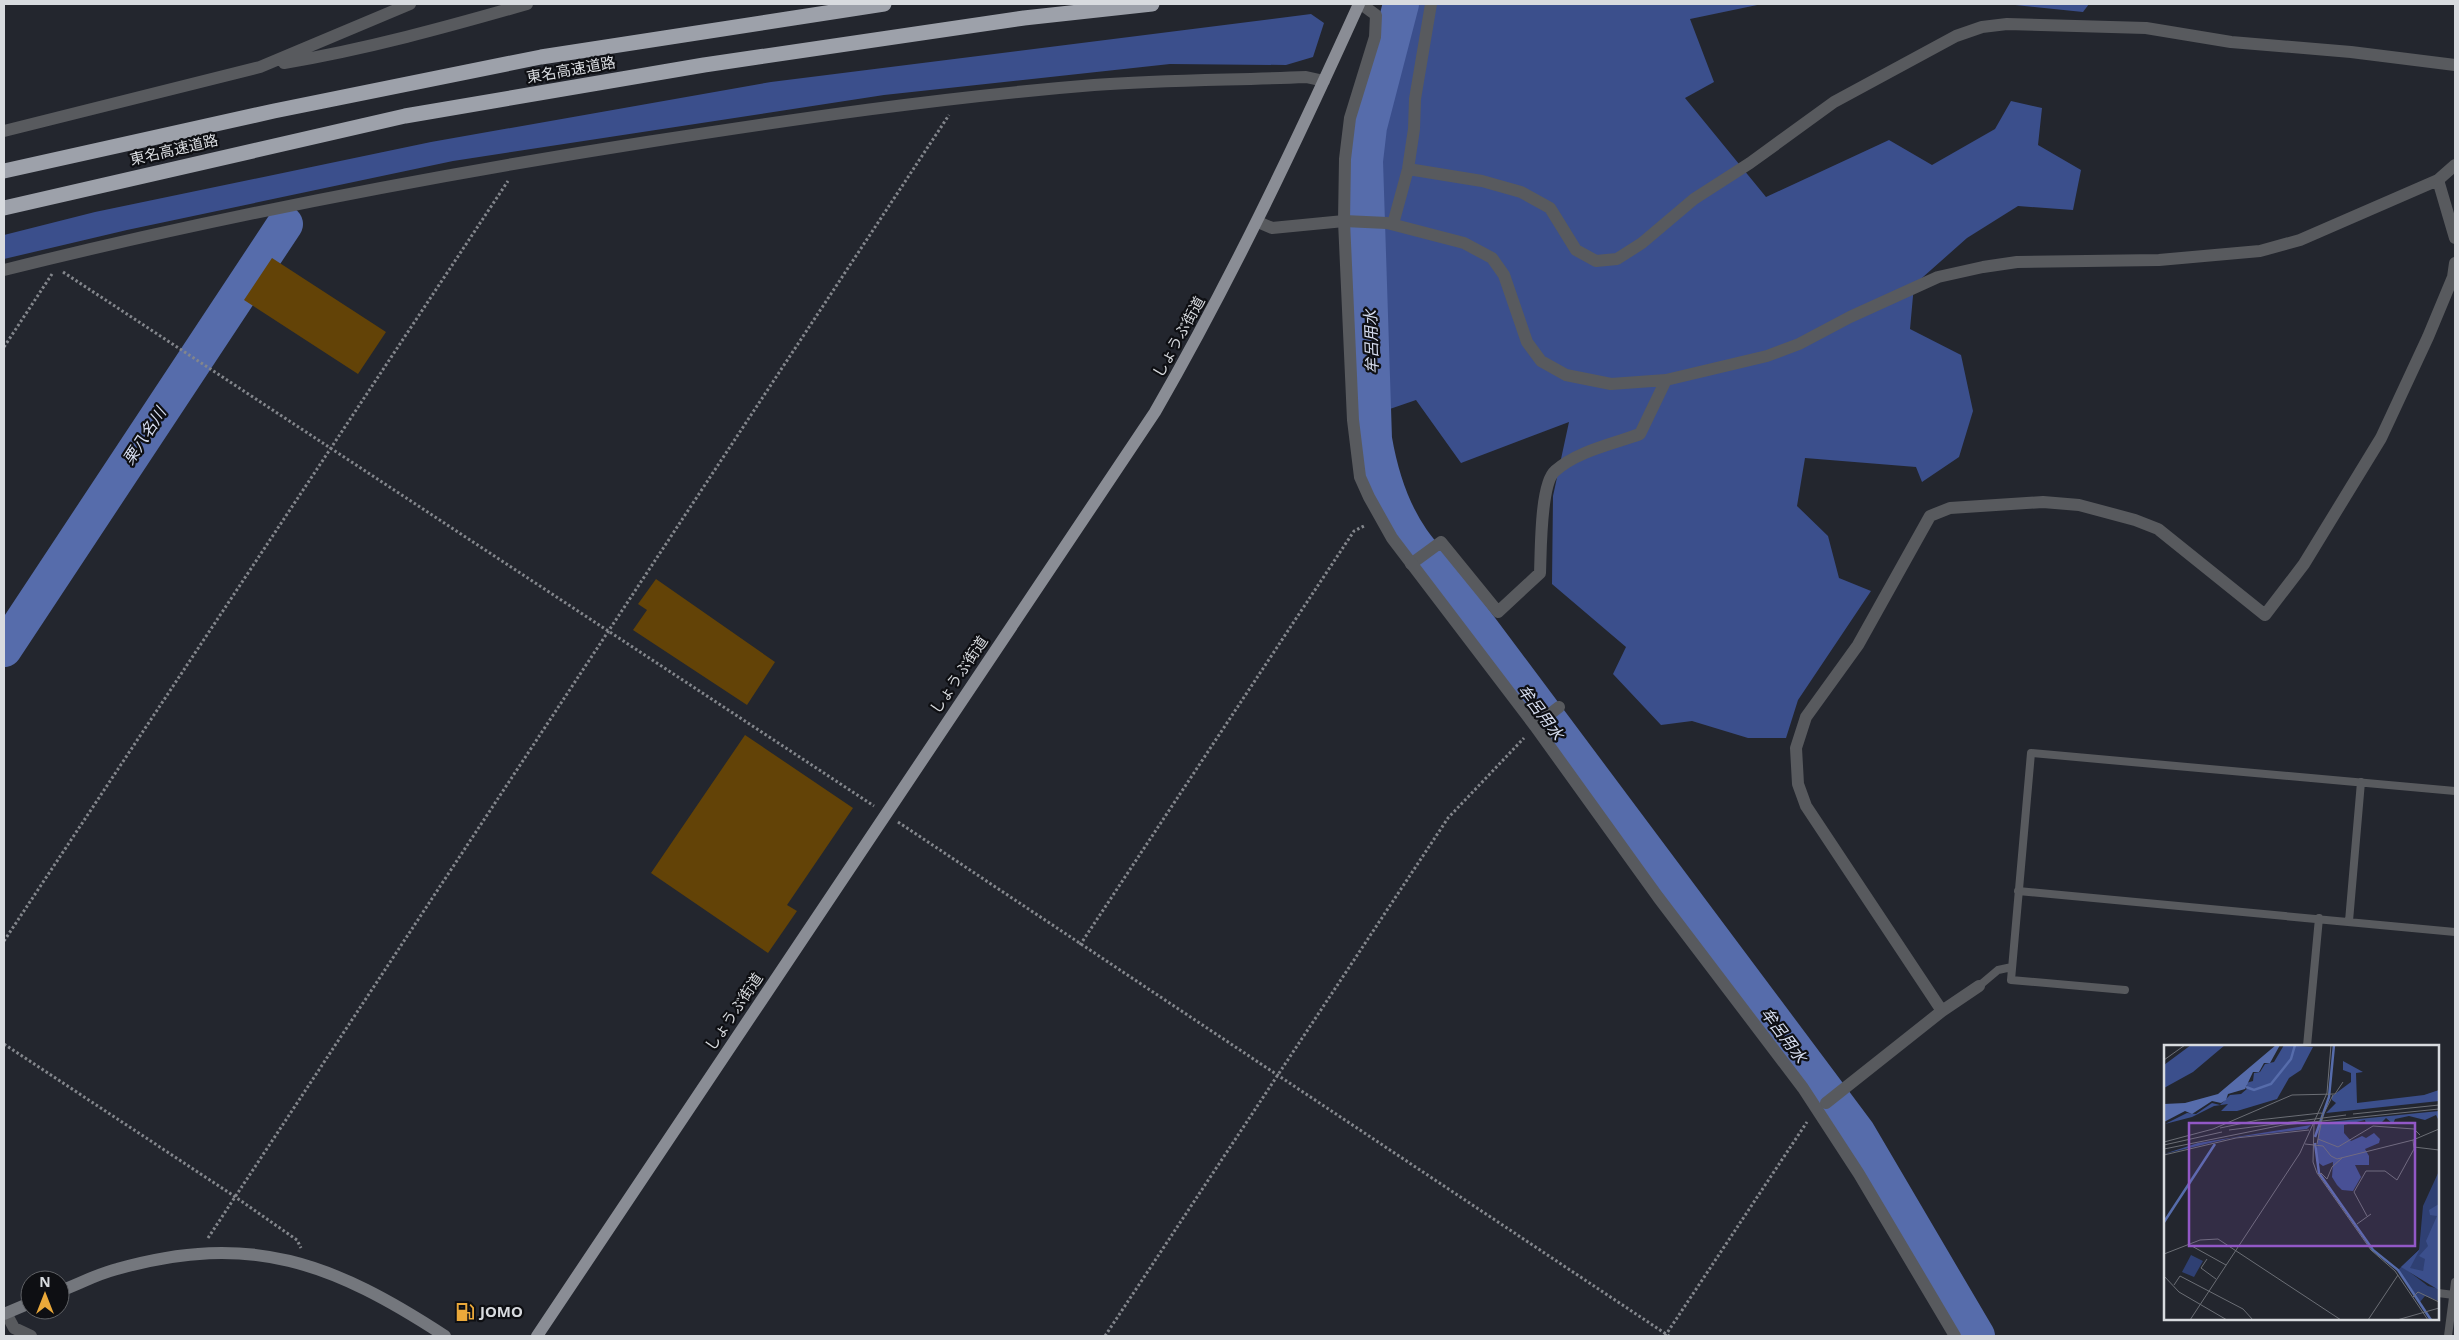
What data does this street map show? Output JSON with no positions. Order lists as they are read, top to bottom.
{
  "streets": {
    "highway": ["東名高速道路"],
    "main road": ["しょうぶ街道"]
  },
  "water": ["牟呂用水", "栗八名川"],
  "places": {
    "fuel station": ["JOMO"]
  },
  "north": "top"
}
